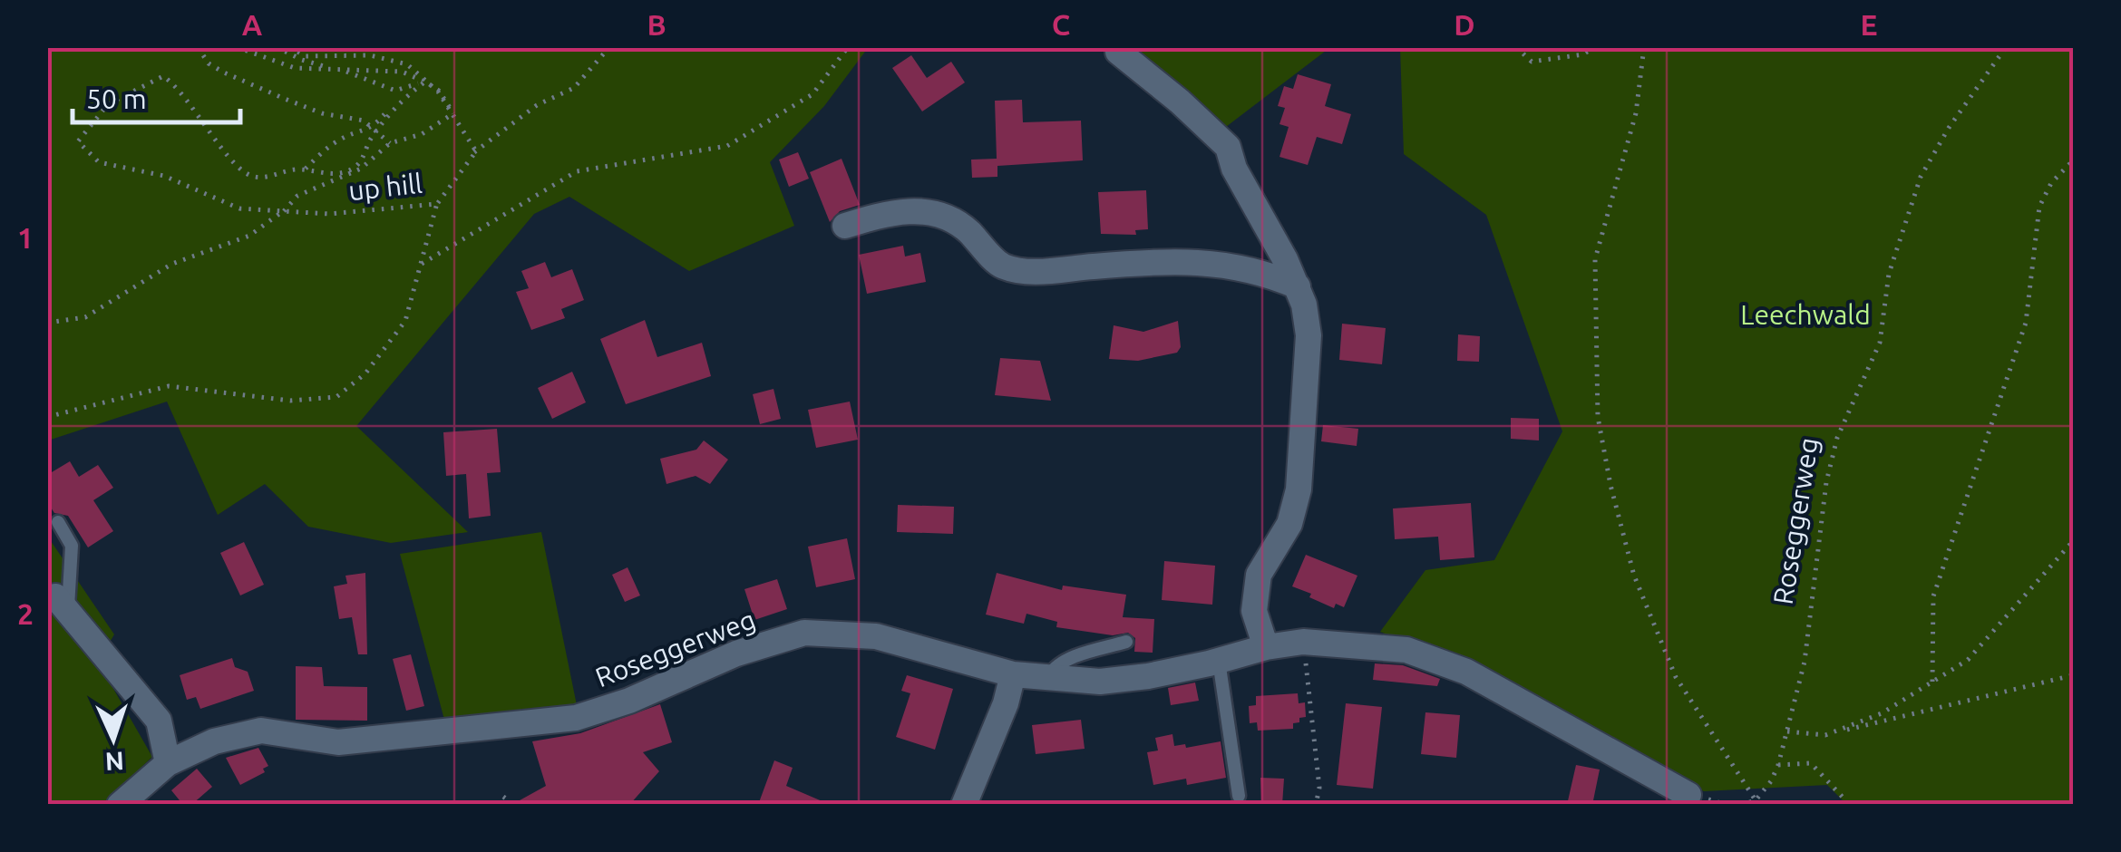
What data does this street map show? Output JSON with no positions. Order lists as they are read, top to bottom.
{
  "streets": {
    "street": ["Roseggerweg"],
    "path": ["up hill"]
  },
  "parks": ["Leechwald"],
  "scale_bar": "50 m",
  "north": "bottom",
  "grid": {
    "columns": [
      "A",
      "B",
      "C",
      "D",
      "E"
    ],
    "rows": ["1", "2"]
  }
}
